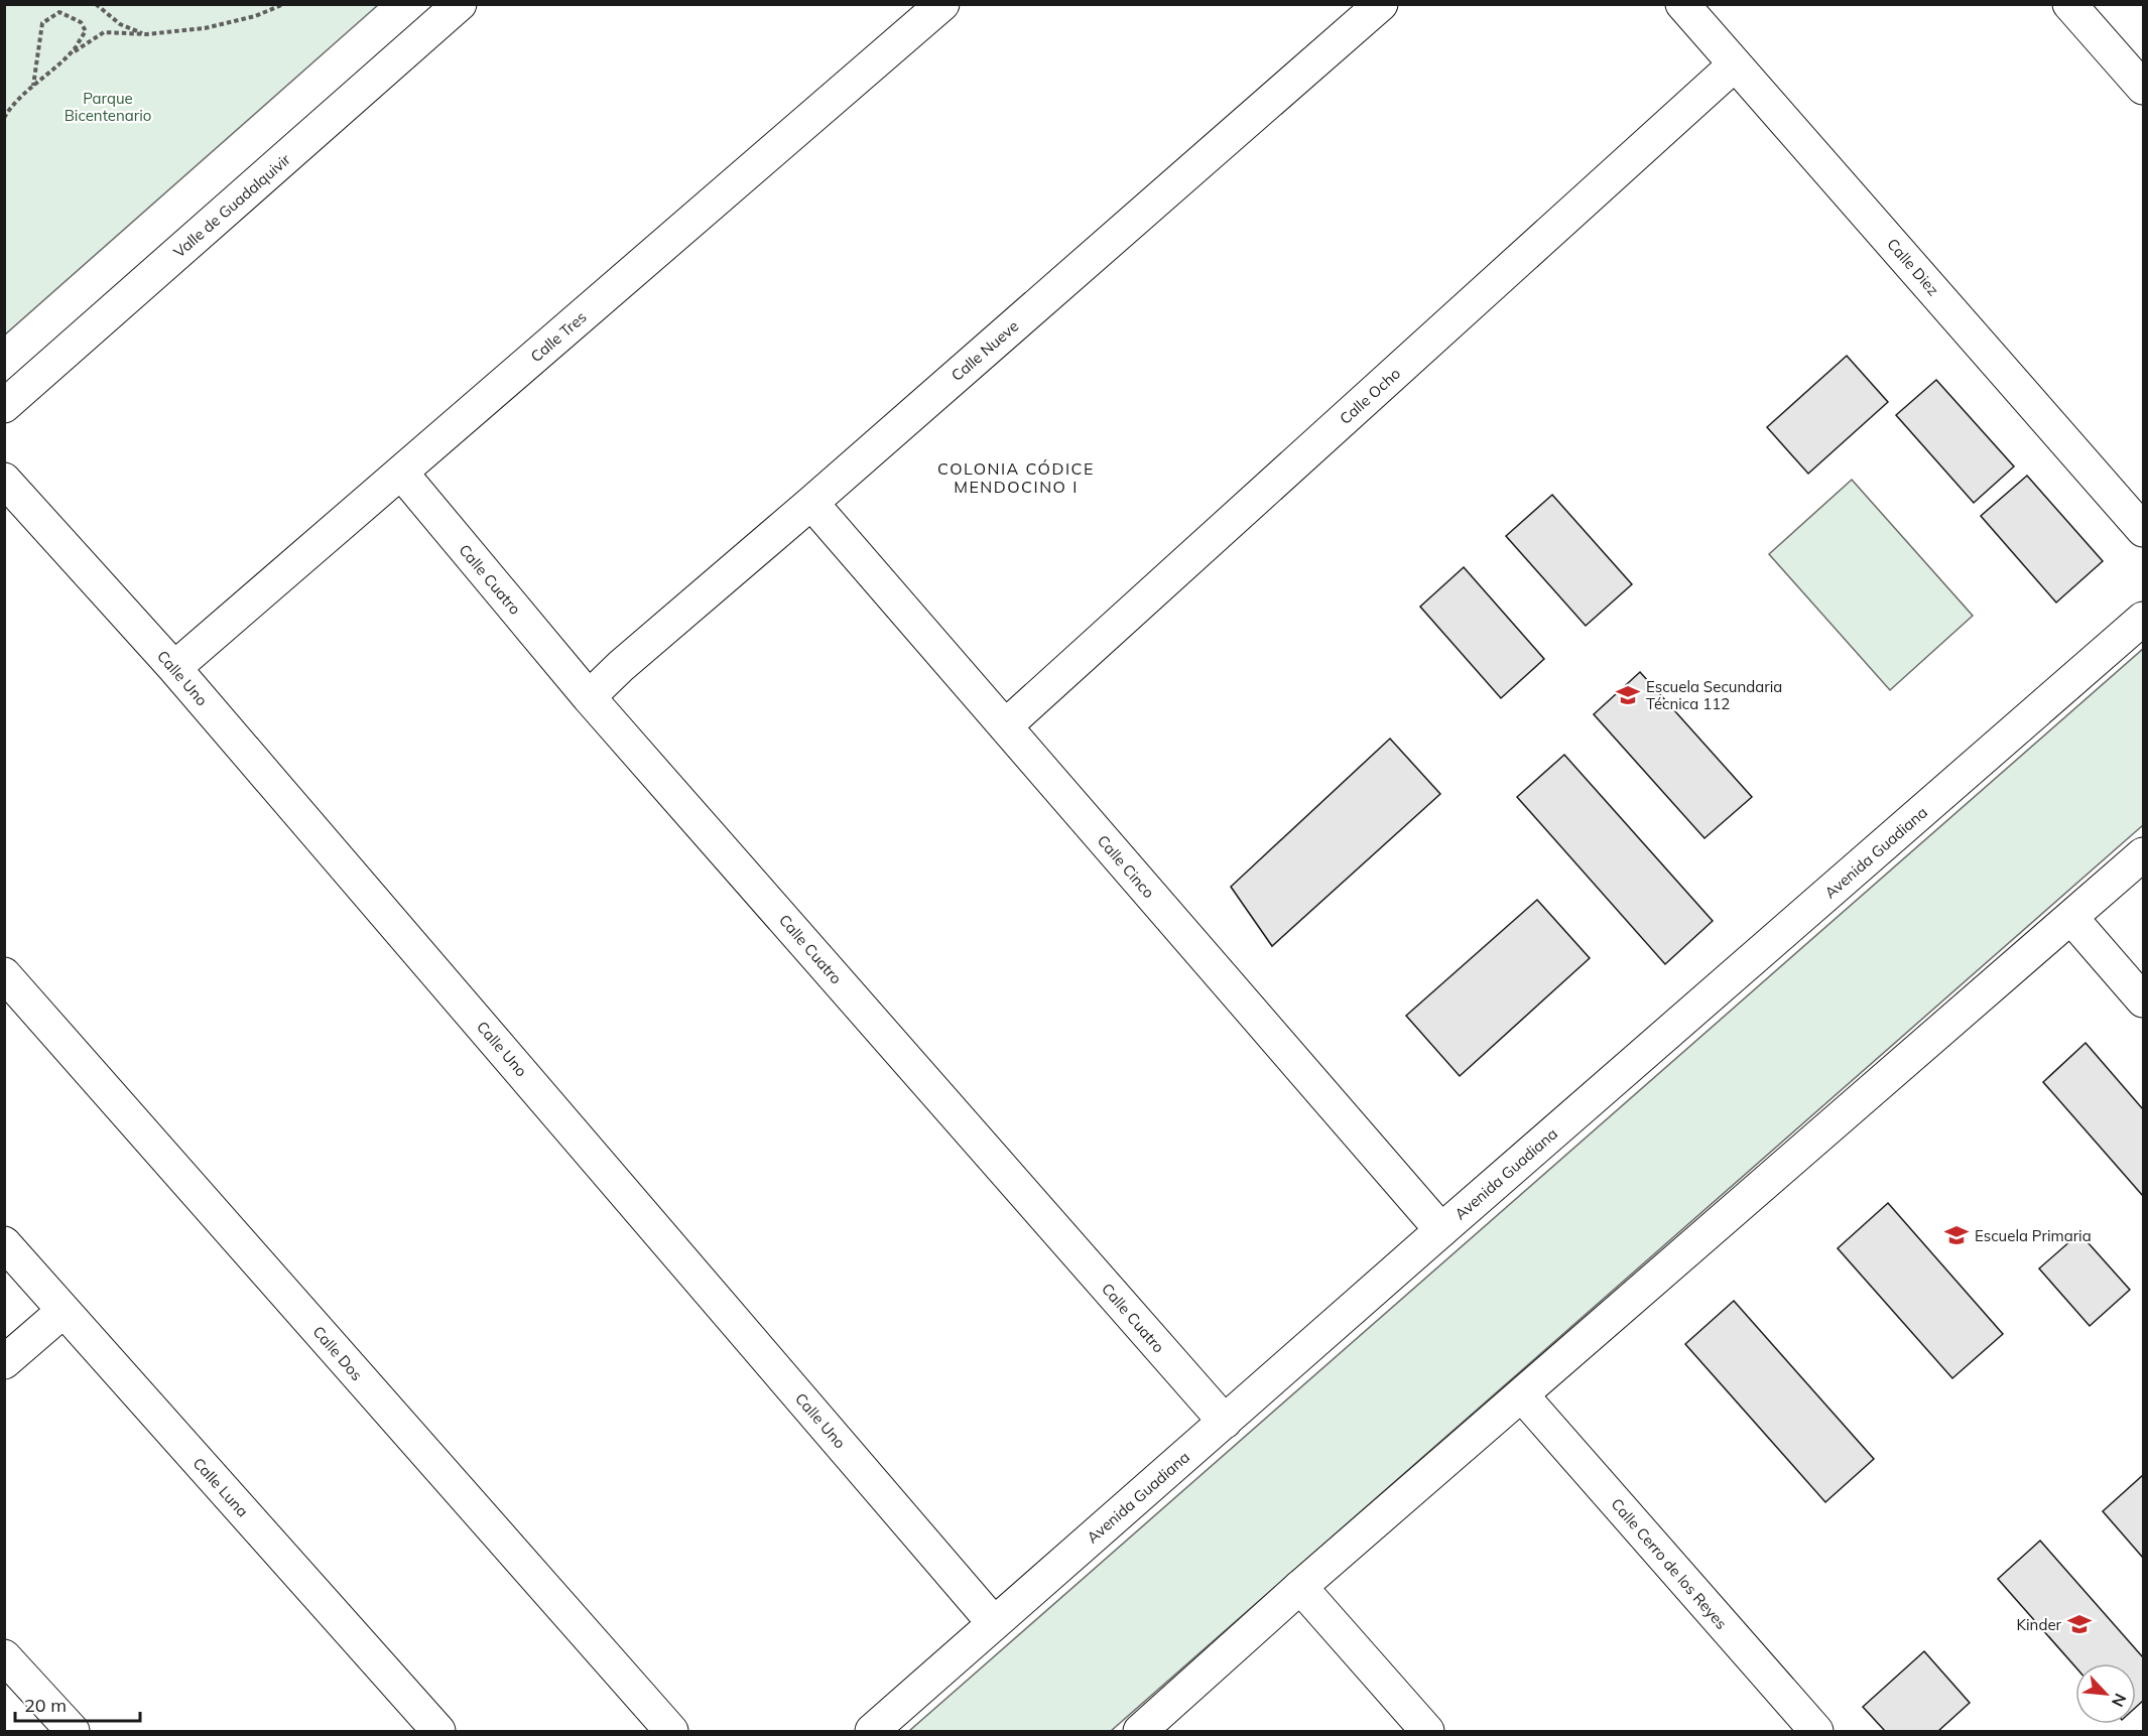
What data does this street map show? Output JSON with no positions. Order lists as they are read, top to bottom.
{
  "streets": {
    "street": [
      "Valle de Guadalquivir",
      "Calle Diez",
      "Calle Tres",
      "Calle Nueve",
      "Calle Ocho",
      "Calle Cuatro",
      "Calle Uno",
      "Avenida Guadiana",
      "Calle Cinco",
      "Calle Dos",
      "Calle Luna",
      "Calle Cerro de los Reyes"
    ]
  },
  "crossings": [
    ["Calle Diez", "Calle Ocho"],
    ["Calle Tres", "Calle Cuatro"],
    ["Calle Tres", "Calle Uno"],
    ["Calle Nueve", "Calle Cuatro"],
    ["Calle Nueve", "Calle Cinco"],
    ["Calle Ocho", "Calle Cinco"],
    ["Calle Cuatro", "Avenida Guadiana"],
    ["Calle Uno", "Avenida Guadiana"],
    ["Avenida Guadiana", "Calle Cinco"]
  ],
  "districts": ["COLONIA CÓDICE MENDOCINO I"],
  "parks": ["Parque Bicentenario"],
  "places": {
    "school or university": ["Escuela Secundaria Técnica 112", "Escuela Primaria", "Kinder"]
  },
  "scale_bar": "20 m",
  "north": "bottom right"
}
